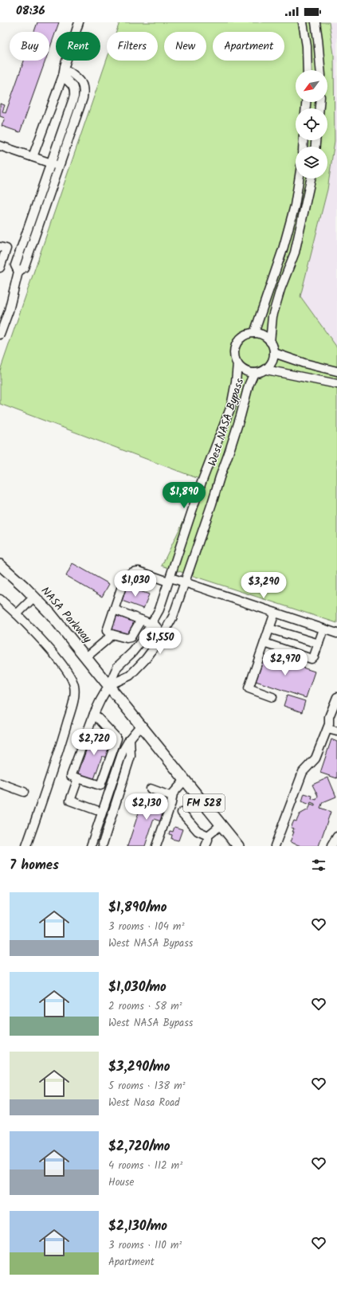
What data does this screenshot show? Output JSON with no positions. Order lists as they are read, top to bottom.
{
  "streets": {
    "main road": ["NASA Parkway", "FM 528"],
    "street": ["West NASA Bypass"]
  },
  "crossings": [
    ["West NASA Bypass", "NASA Parkway"],
    ["West NASA Bypass", "FM 528"],
    ["NASA Parkway", "FM 528"]
  ],
  "north": "bottom left",
  "page": {
    "status": "08:36",
    "chip": [
      "Buy",
      "Rent",
      "Filters",
      "New",
      "Apartment"
    ],
    "price": [
      "$1,890",
      "$1,030",
      "$3,290",
      "$1,550",
      "$2,970",
      "$2,720",
      "$2,130"
    ],
    "heading": "7 homes",
    "list": [
      {
        "name": "$1,890/mo",
        "note": "3 rooms · 104 m² · West NASA Bypass"
      },
      {
        "name": "$1,030/mo",
        "note": "2 rooms · 58 m² · West NASA Bypass"
      },
      {
        "name": "$3,290/mo",
        "note": "5 rooms · 138 m² · West Nasa Road"
      },
      {
        "name": "$2,720/mo",
        "note": "4 rooms · 112 m² · House"
      },
      {
        "name": "$2,130/mo",
        "note": "3 rooms · 110 m² · Apartment"
      }
    ]
  }
}
